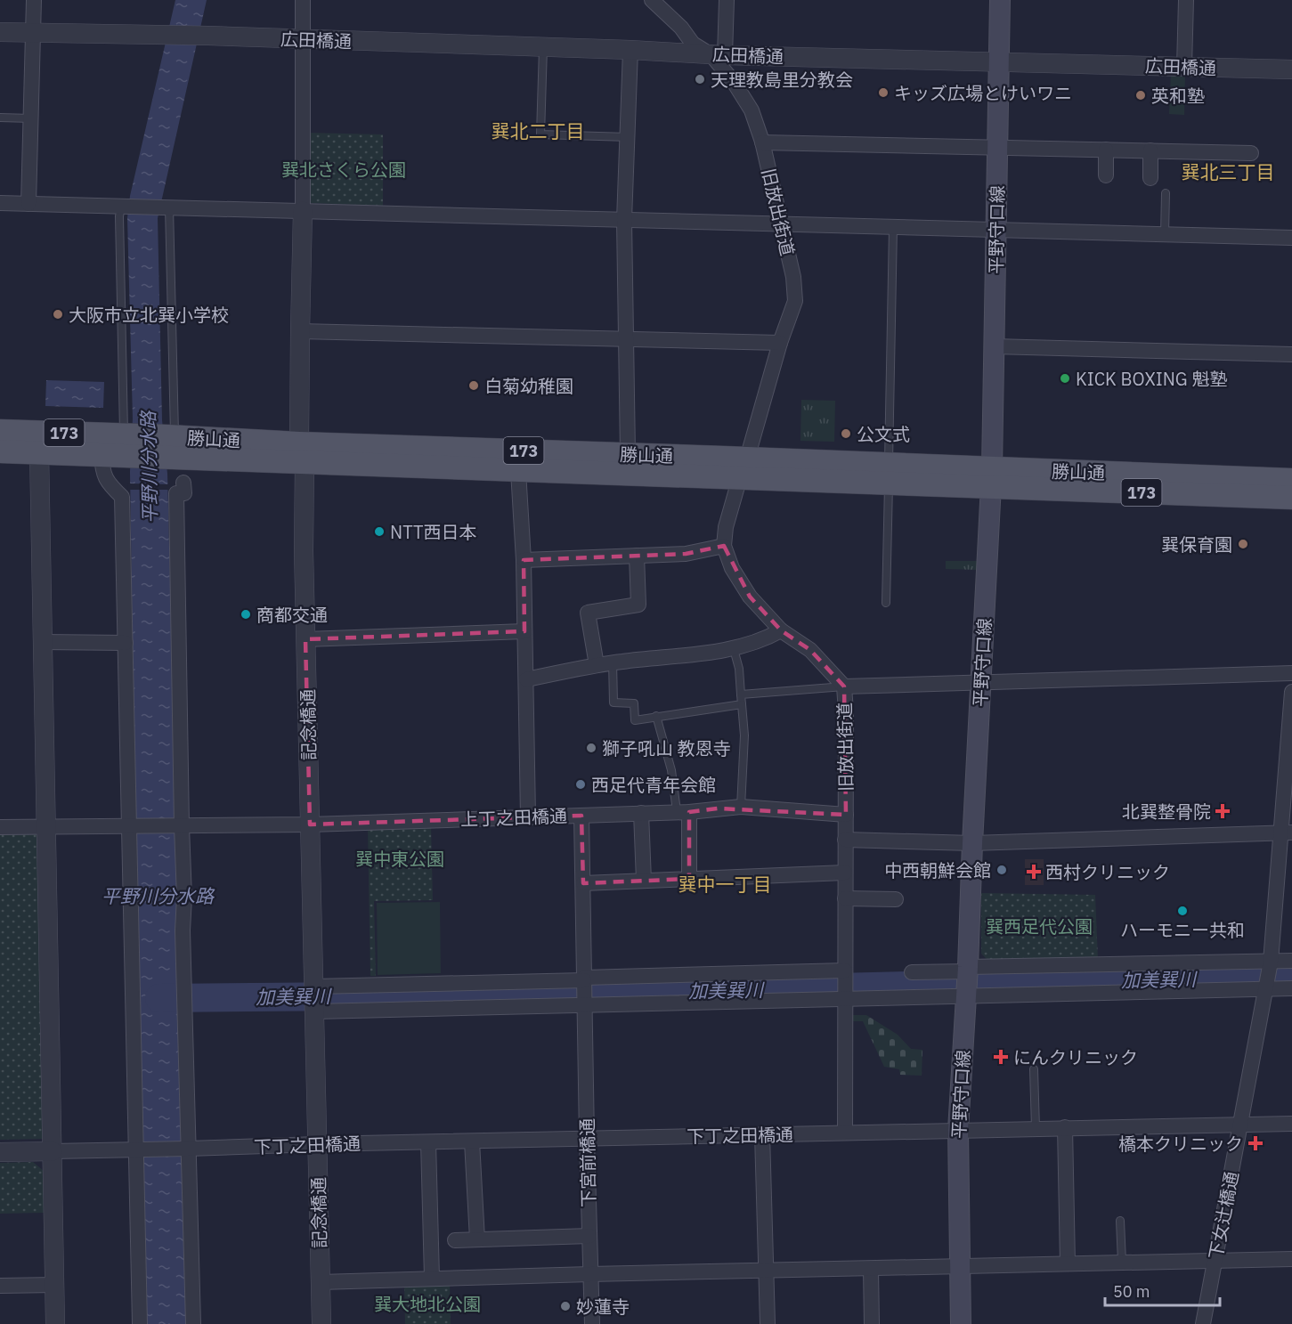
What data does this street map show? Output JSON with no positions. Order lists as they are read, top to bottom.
{
  "streets": {
    "main road": ["平野守口線", "173", "勝山通"],
    "street": [
      "広田橋通",
      "旧放出街道",
      "記念橋通",
      "上丁之田橋通",
      "下丁之田橋通",
      "下宮前橋通",
      "下女辻橋通"
    ]
  },
  "crossings": [
    ["広田橋通", "旧放出街道"],
    ["広田橋通", "平野守口線"],
    ["旧放出街道", "勝山通"],
    ["旧放出街道", "上丁之田橋通"],
    ["平野守口線", "勝山通"],
    ["平野守口線", "下丁之田橋通"],
    ["勝山通", "記念橋通"],
    ["記念橋通", "上丁之田橋通"],
    ["記念橋通", "下丁之田橋通"],
    ["下丁之田橋通", "下宮前橋通"],
    ["下丁之田橋通", "下女辻橋通"]
  ],
  "districts": ["巽北二丁目", "巽北三丁目", "巽中一丁目"],
  "water": ["平野川分水路", "加美巽川"],
  "parks": [
    "巽北さくら公園",
    "巽中東公園",
    "巽西足代公園",
    "巽大地北公園"
  ],
  "places": {
    "other": [
      "天理教島里分教会",
      "キッズ広場とけいワニ",
      "英和塾",
      "大阪市立北巽小学校",
      "KICK BOXING 魁塾",
      "白菊幼稚園",
      "公文式",
      "NTT西日本",
      "巽保育園",
      "商都交通",
      "獅子吼山 教恩寺",
      "西足代青年会館",
      "中西朝鮮会館",
      "ハーモニー共和",
      "妙蓮寺"
    ],
    "health": [
      "北巽整骨院",
      "西村クリニック",
      "にんクリニック",
      "橋本クリニック"
    ]
  },
  "scale_bar": "50 m"
}
